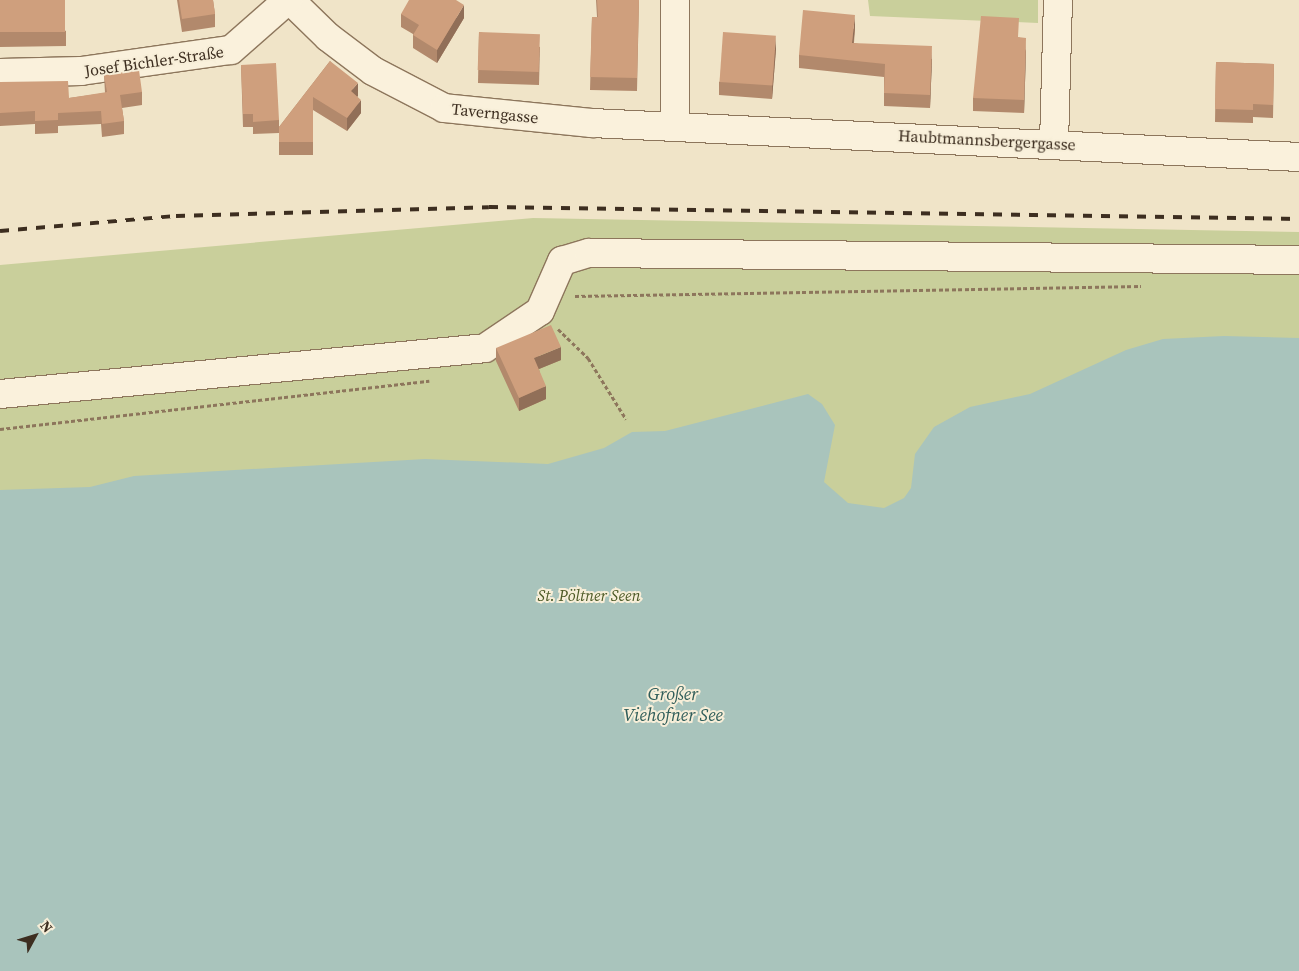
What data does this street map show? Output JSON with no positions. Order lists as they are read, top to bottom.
{
  "streets": {
    "street": ["Josef Bichler-Straße", "Taverngasse", "Haubtmannsbergergasse"]
  },
  "crossings": [
    ["Josef Bichler-Straße", "Taverngasse"],
    ["Taverngasse", "Haubtmannsbergergasse"]
  ],
  "water": ["Großer Viehofner See"],
  "parks": ["St. Pöltner Seen"],
  "north": "top right"
}
